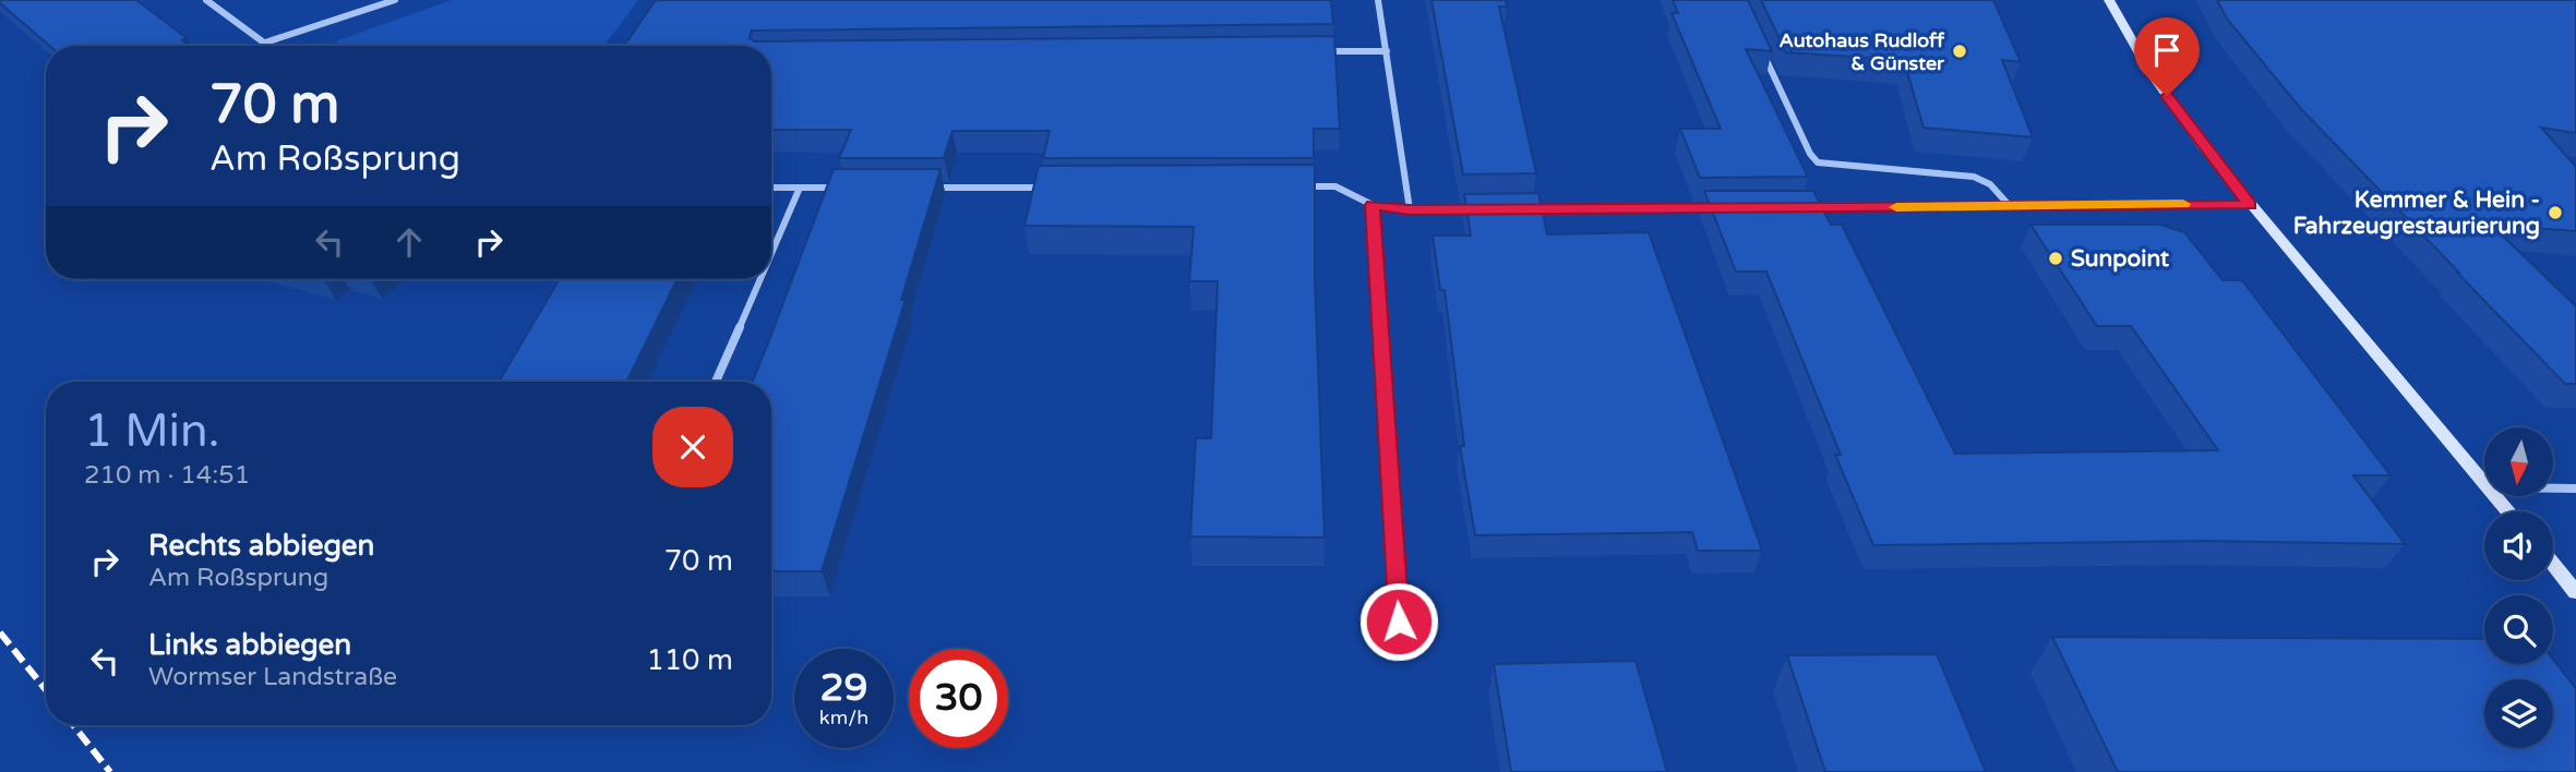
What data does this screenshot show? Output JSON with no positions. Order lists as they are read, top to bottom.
{
  "places": ["Autohaus Rudloff & Günster", "Kemmer & Hein - Fahrzeugrestaurierung", "Sunpoint"],
  "north": "bottom",
  "page": {
    "turn": ["70 m", "Am Roßsprung"],
    "heading": ["1 Min.", "210 m · 14:51"],
    "list": [
      {
        "name": "Rechts abbiegen",
        "note": "Am Roßsprung",
        "value": "70 m"
      },
      {
        "name": "Links abbiegen",
        "note": "Wormser Landstraße",
        "value": "110 m"
      }
    ],
    "speed": "29 km/h",
    "limit": "30"
  }
}
